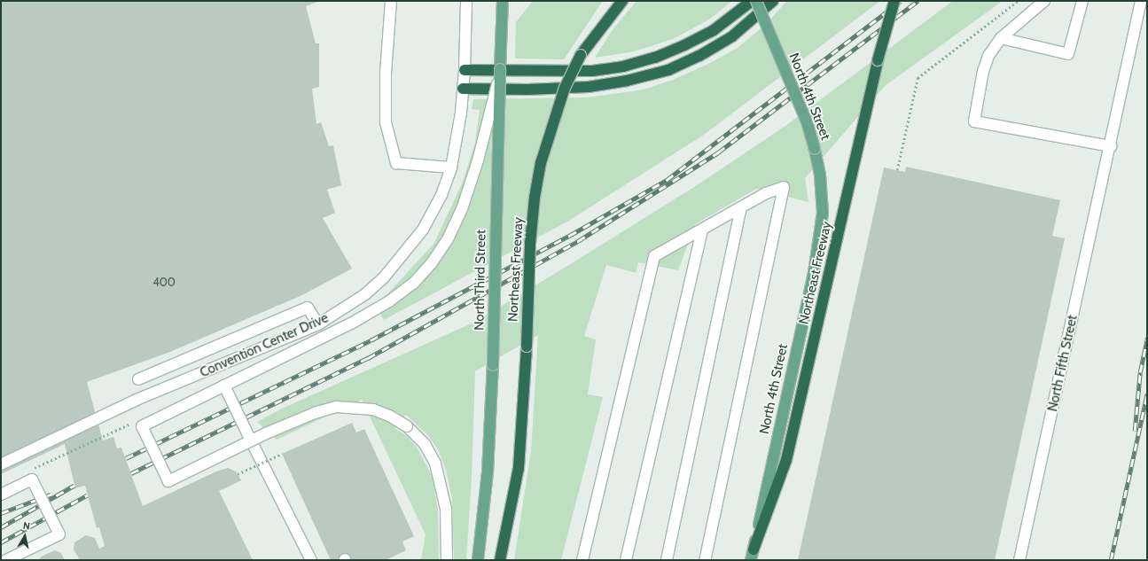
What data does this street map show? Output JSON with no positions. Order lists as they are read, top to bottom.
{
  "streets": {
    "highway": ["Northeast Freeway"],
    "main road": ["North 4th Street", "North Third Street"],
    "street": ["Convention Center Drive", "North Fifth Street"]
  },
  "crossings": [
    ["North 4th Street", "Northeast Freeway"]
  ],
  "house_numbers": ["400"],
  "north": "top"
}
